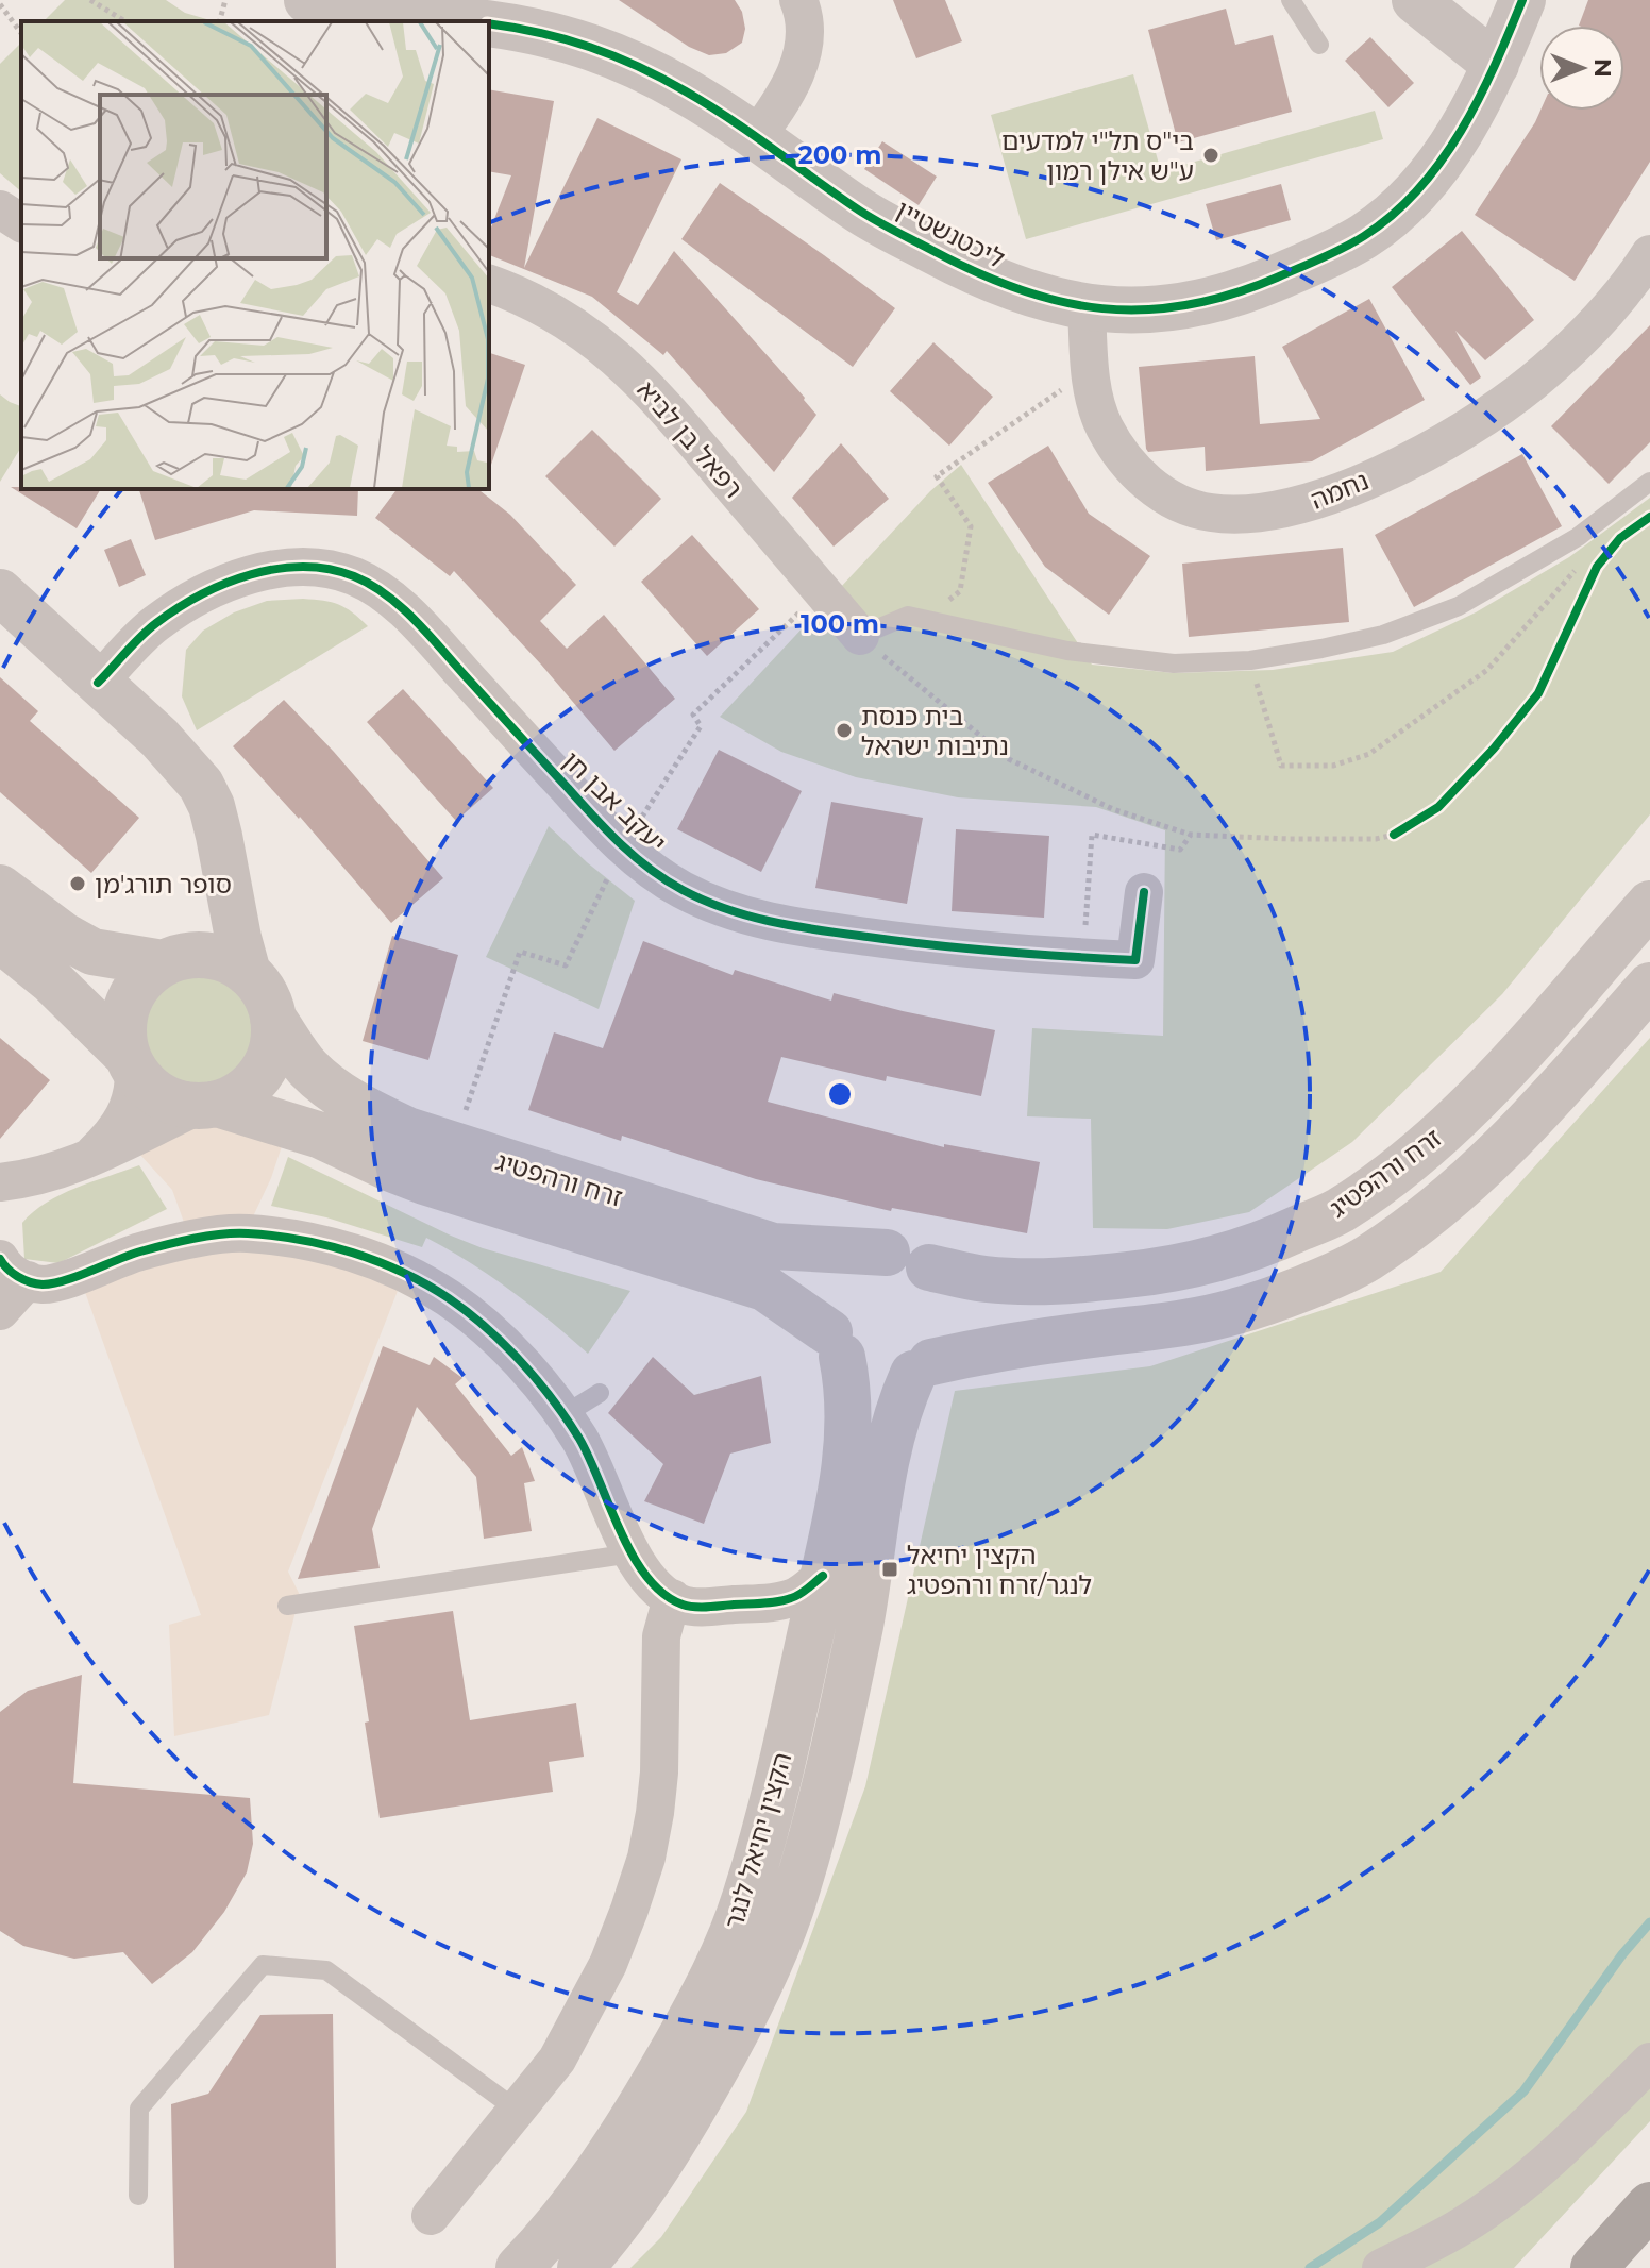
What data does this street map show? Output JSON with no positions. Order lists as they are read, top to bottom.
{
  "streets": {
    "street": [
      "ליכטנשטיין",
      "רפאל בן לביא",
      "נחמה",
      "יעקב אבן חן",
      "זרח ורהפטיג",
      "הקצין יחיאל לנגר"
    ]
  },
  "crossings": [
    ["ליכטנשטיין", "נחמה"],
    ["זרח ורהפטיג", "הקצין יחיאל לנגר"]
  ],
  "places": {
    "other": ["בי\"ס תל\"י למדעים ע\"ש אילן רמון", "בית כנסת נתיבות ישראל", "סופר תורג'מן"],
    "transit": ["הקצין יחיאל לנגר/זרח ורהפטיג"]
  },
  "north": "right",
  "rings": ["200 m", "100 m"]
}
